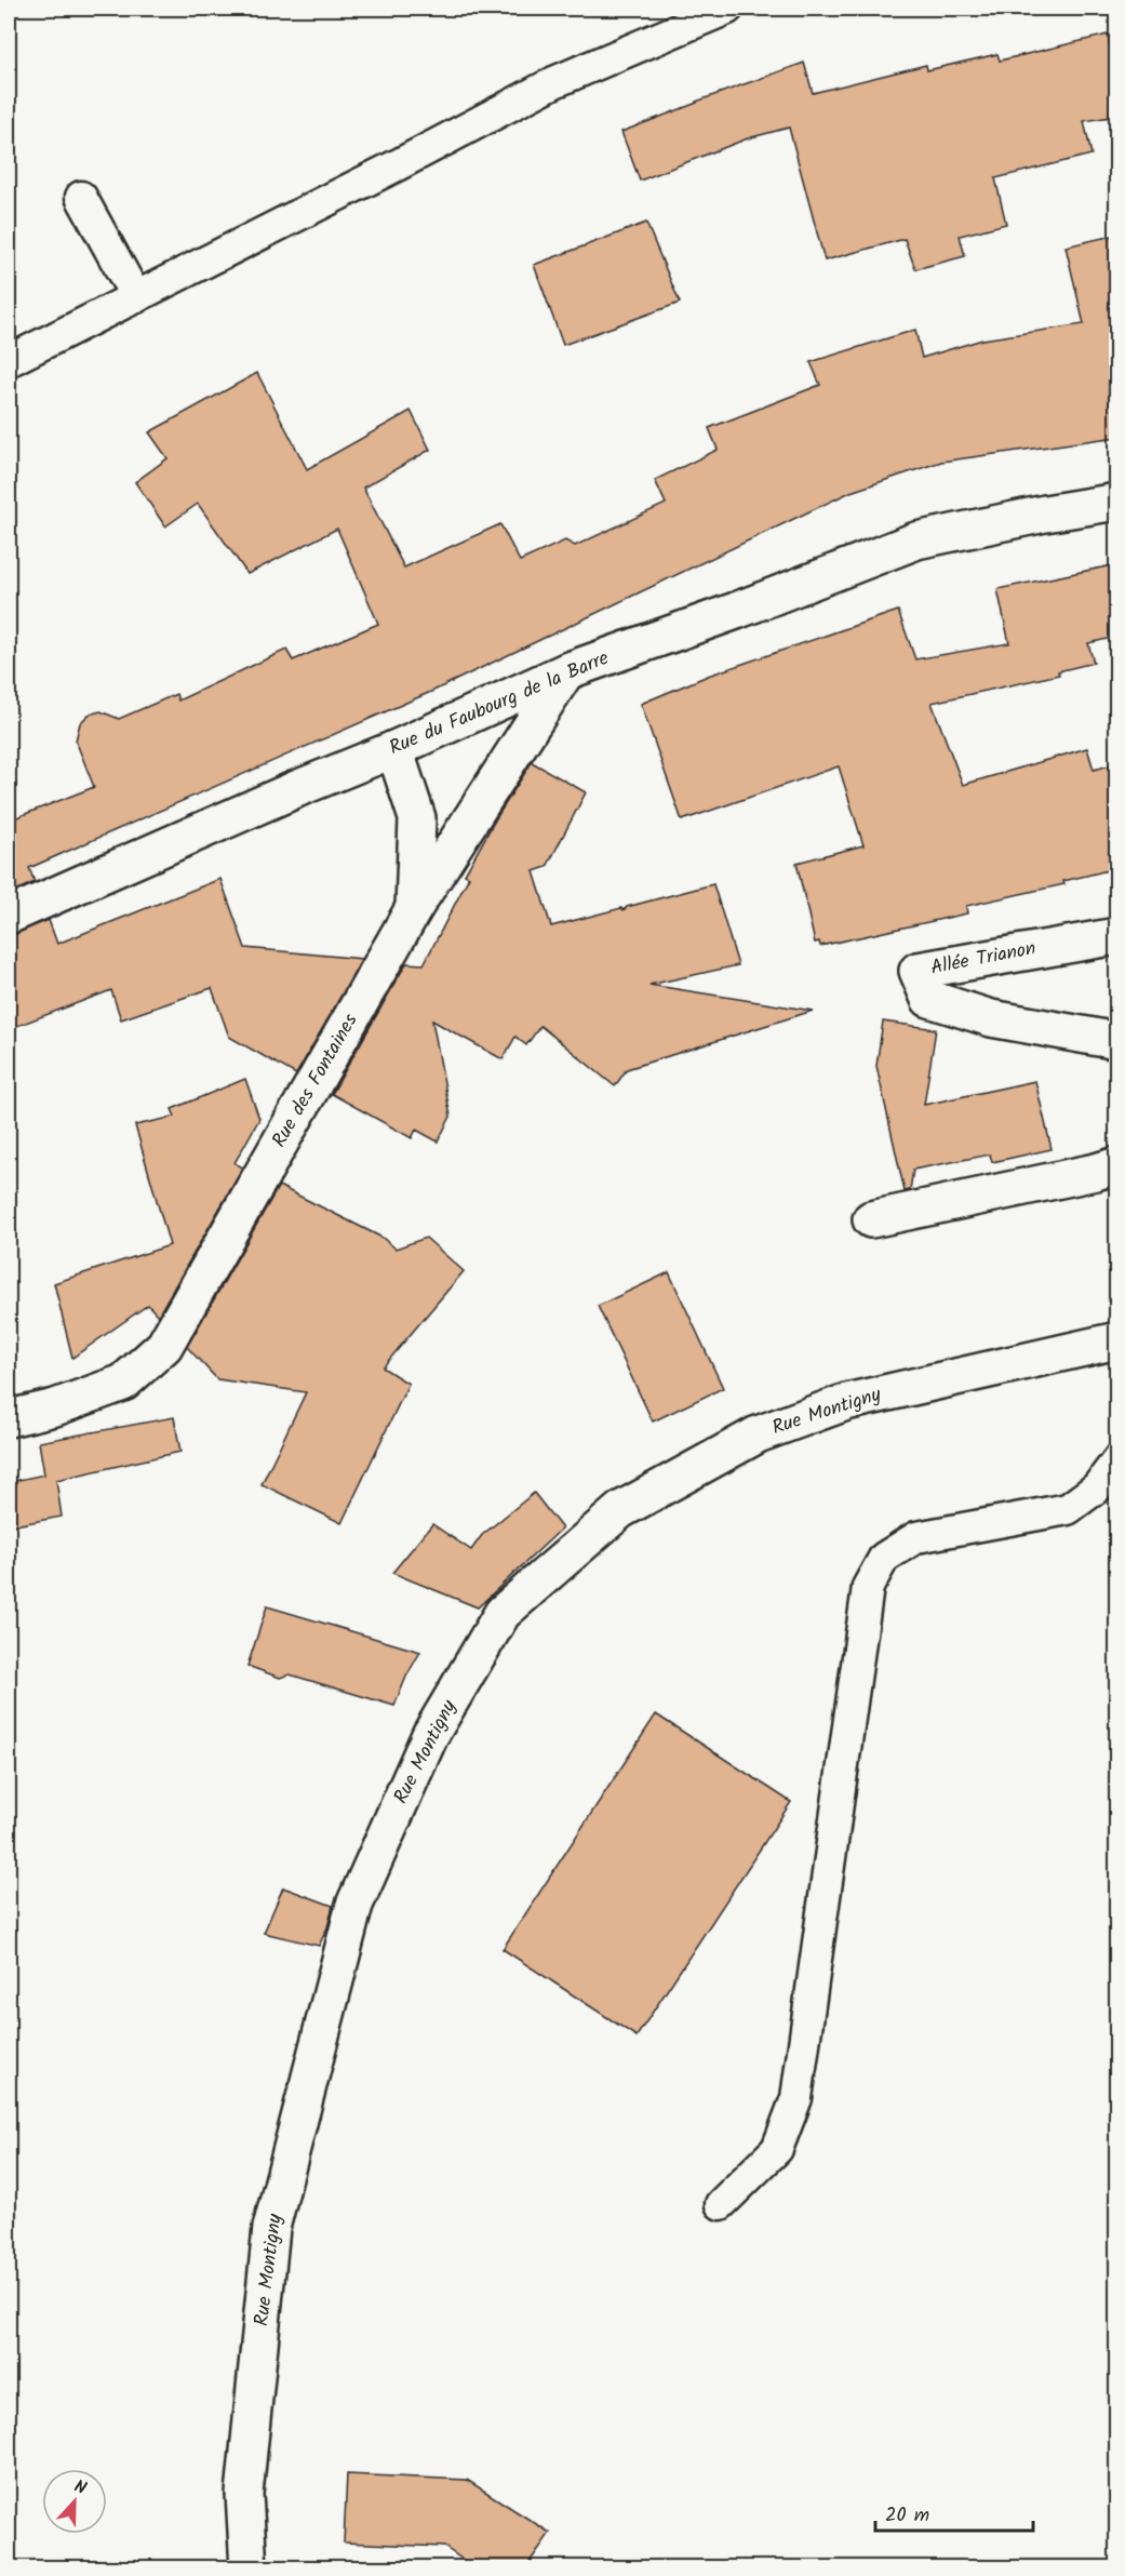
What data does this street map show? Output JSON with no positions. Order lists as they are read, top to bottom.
{
  "streets": {
    "street": [
      "Rue du Faubourg de la Barre",
      "Allée Trianon",
      "Rue des Fontaines",
      "Rue Montigny"
    ]
  },
  "crossings": [
    ["Rue du Faubourg de la Barre", "Rue des Fontaines"]
  ],
  "scale_bar": "20 m",
  "north": "top"
}
